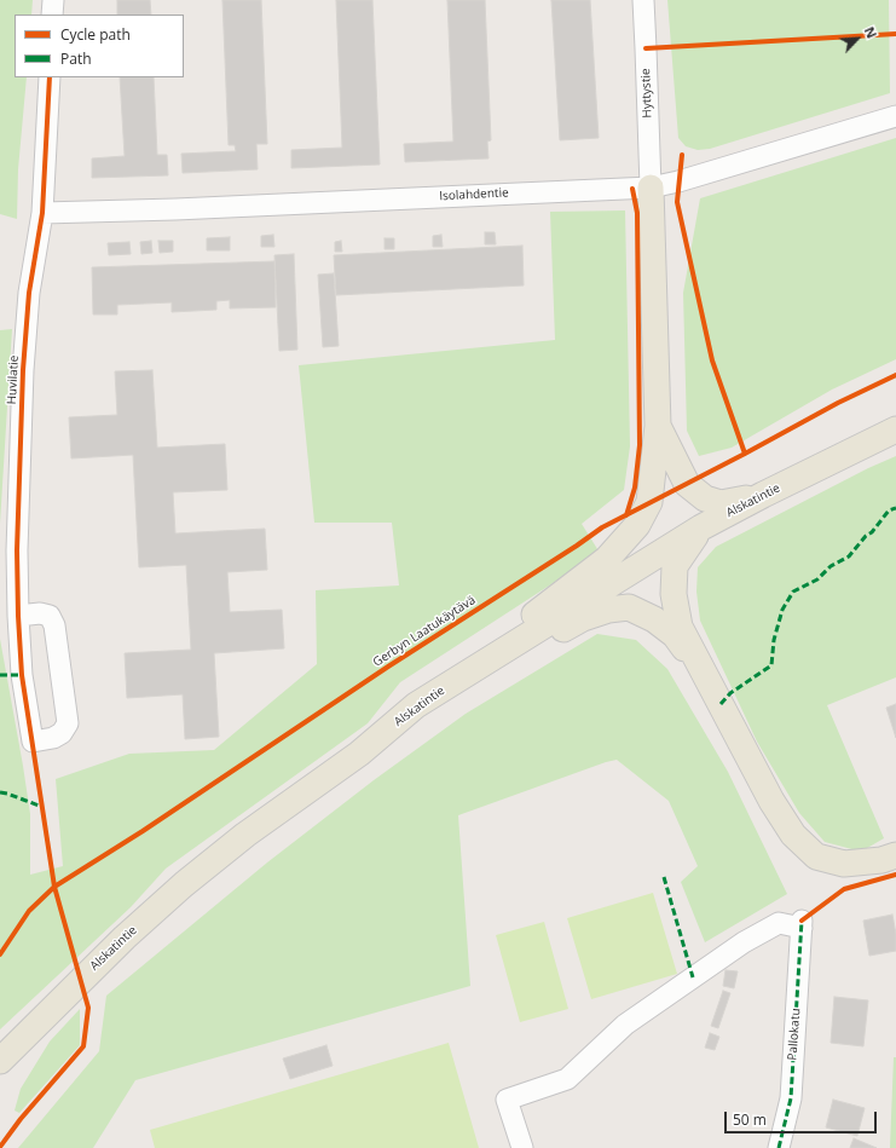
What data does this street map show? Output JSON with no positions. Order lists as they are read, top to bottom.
{
  "streets": {
    "main road": ["Alskatintie"],
    "street": [
      "Hyttystie",
      "Isolahdentie",
      "Huvilatie",
      "Pallokatu"
    ],
    "cycle path": ["Gerbyn Laatukäytävä"]
  },
  "crossings": [
    ["Hyttystie", "Isolahdentie"],
    ["Isolahdentie", "Huvilatie"]
  ],
  "legend": ["Cycle path", "Path"],
  "scale_bar": "50 m",
  "north": "top right"
}
